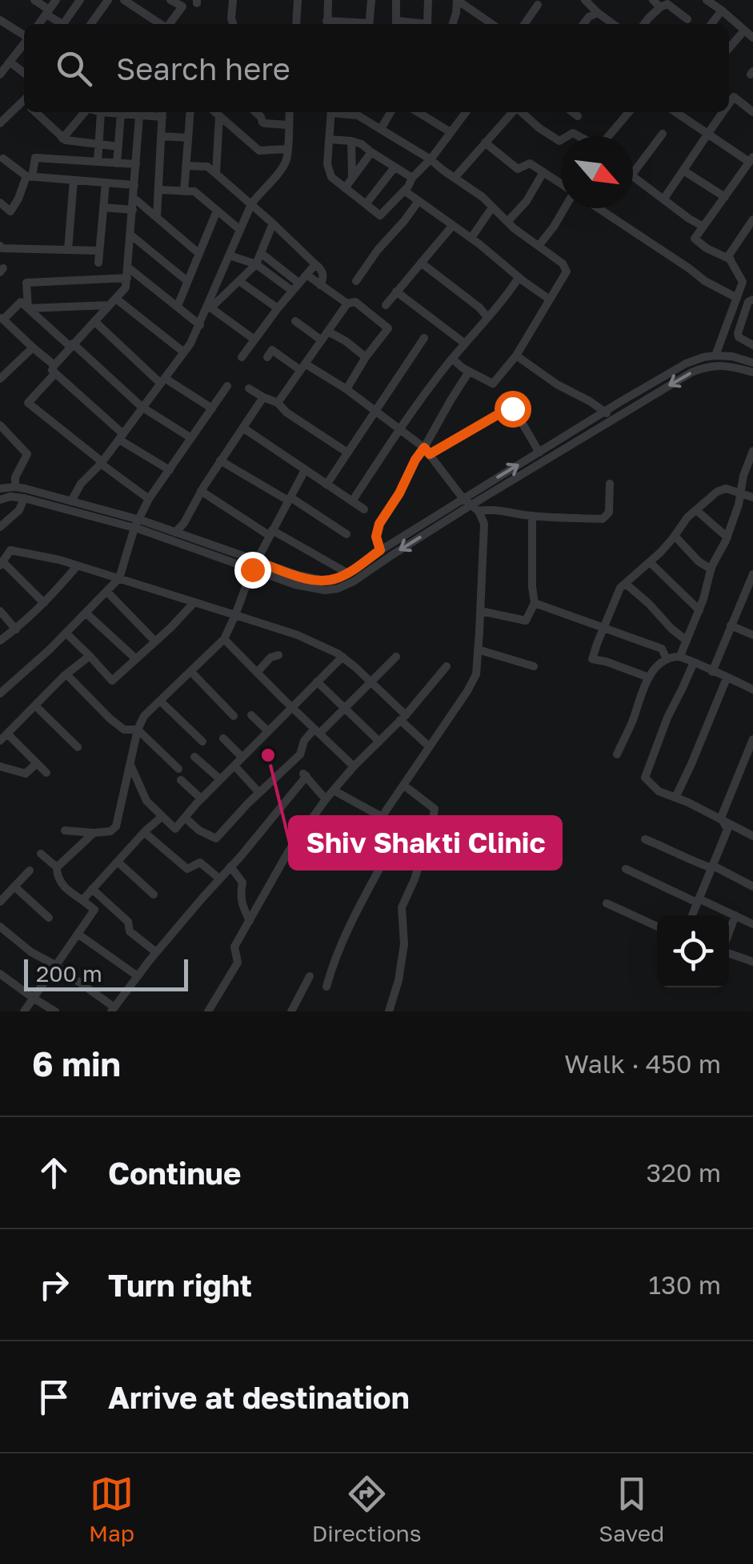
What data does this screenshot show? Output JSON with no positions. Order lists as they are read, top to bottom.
{
  "places": ["Shiv Shakti Clinic"],
  "scale_bar": "200 m",
  "north": "bottom right",
  "page": {
    "search": "Search here",
    "scale": "200 m",
    "heading": ["6 min", "Walk · 450 m"],
    "list": [
      ["Continue", "320 m"],
      ["Turn right", "130 m"],
      "Arrive at destination"
    ],
    "nav": ["Map", "Directions", "Saved"]
  }
}
